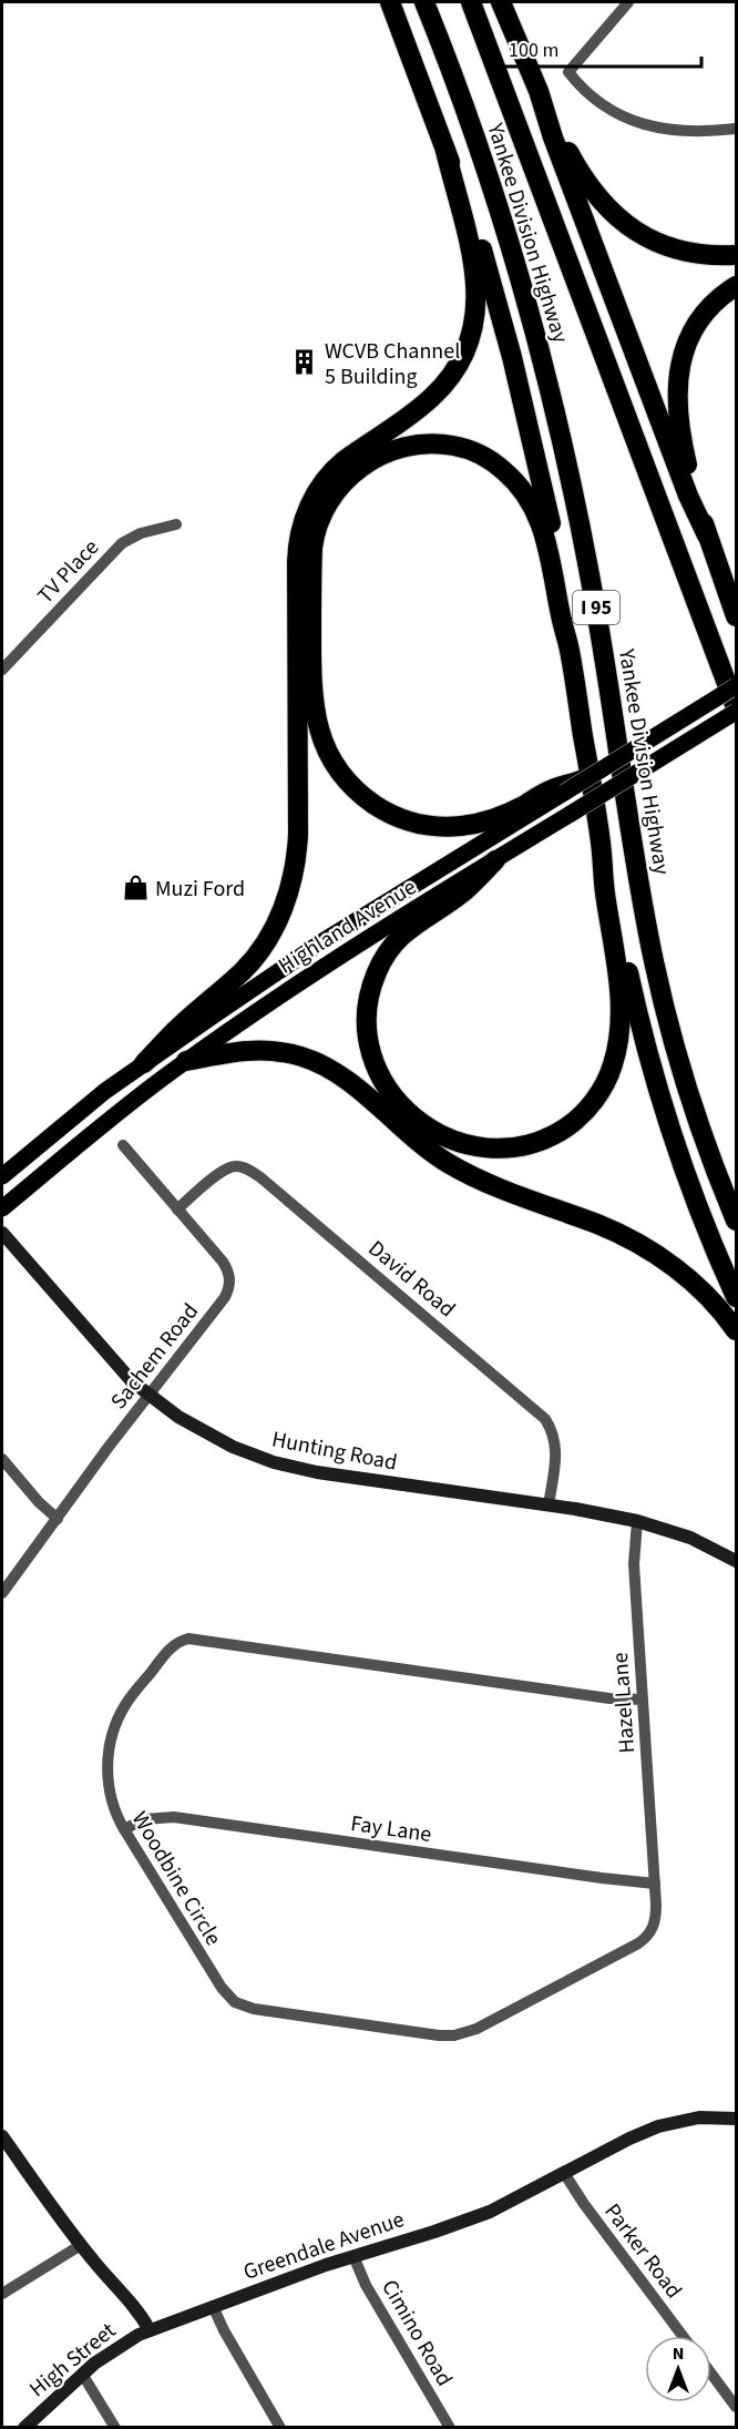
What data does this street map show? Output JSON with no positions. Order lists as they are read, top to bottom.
{
  "streets": {
    "highway": ["Yankee Division Highway", "I 95"],
    "main road": ["Highland Avenue"],
    "street": [
      "TV Place",
      "David Road",
      "Sachem Road",
      "Hunting Road",
      "Hazel Lane",
      "Fay Lane",
      "Woodbine Circle",
      "Greendale Avenue",
      "Parker Road",
      "Cimino Road",
      "High Street"
    ]
  },
  "crossings": [
    ["Yankee Division Highway", "Highland Avenue"],
    ["David Road", "Sachem Road"],
    ["David Road", "Hunting Road"],
    ["Sachem Road", "Hunting Road"],
    ["Hunting Road", "Hazel Lane"],
    ["Hazel Lane", "Fay Lane"],
    ["Hazel Lane", "Woodbine Circle"],
    ["Fay Lane", "Woodbine Circle"],
    ["Greendale Avenue", "Parker Road"],
    ["Greendale Avenue", "Cimino Road"],
    ["Greendale Avenue", "High Street"]
  ],
  "places": {
    "building": ["WCVB Channel 5 Building"],
    "shop": ["Muzi Ford"]
  },
  "scale_bar": "100 m",
  "north": "top"
}
